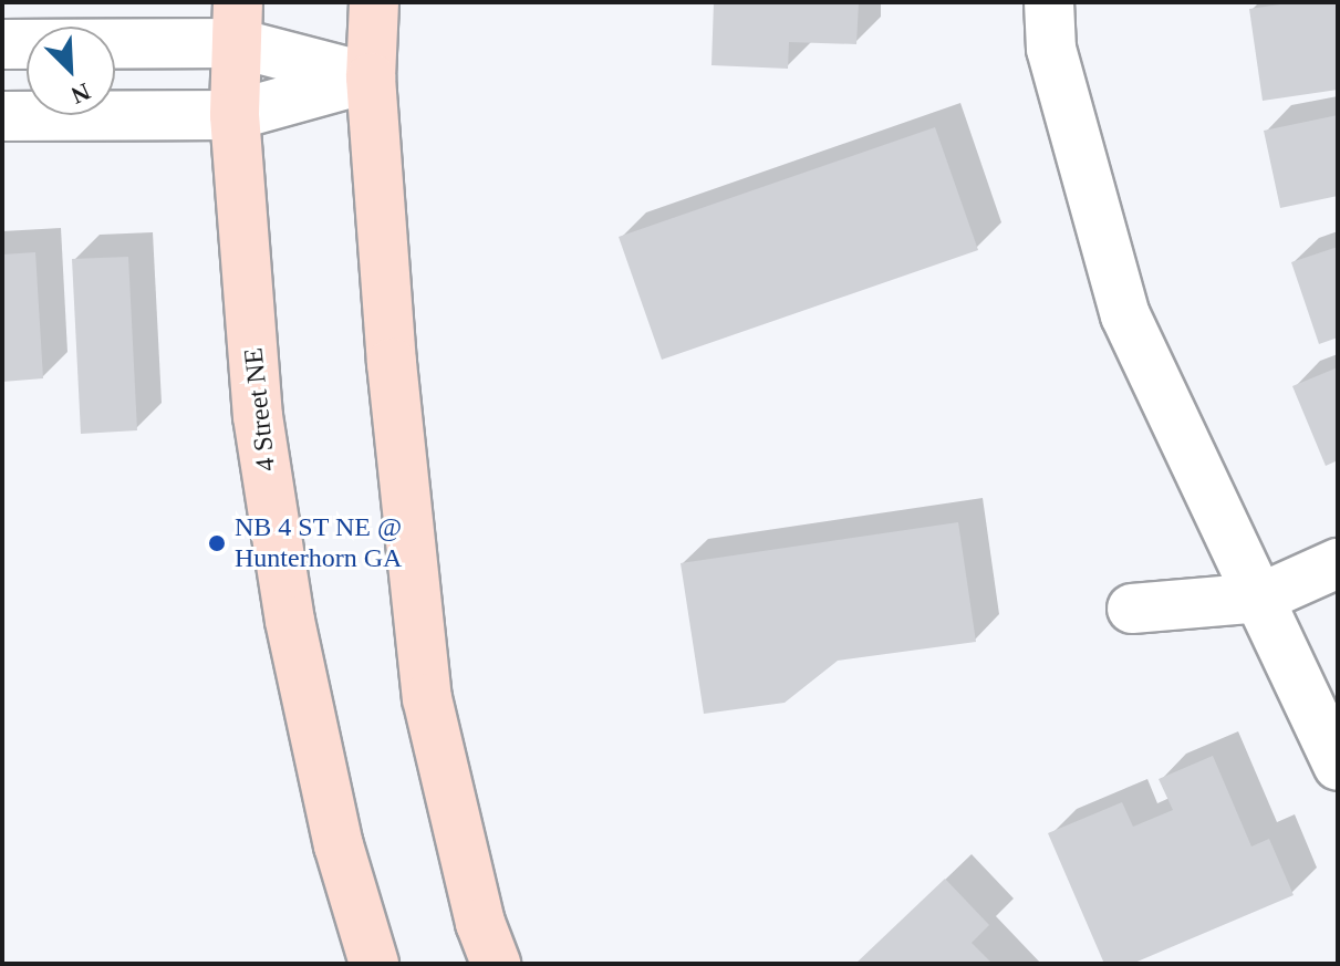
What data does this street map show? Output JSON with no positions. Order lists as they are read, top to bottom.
{
  "streets": {
    "main road": ["4 Street NE"]
  },
  "places": ["NB 4 ST NE @ Hunterhorn GA"],
  "north": "bottom right"
}
